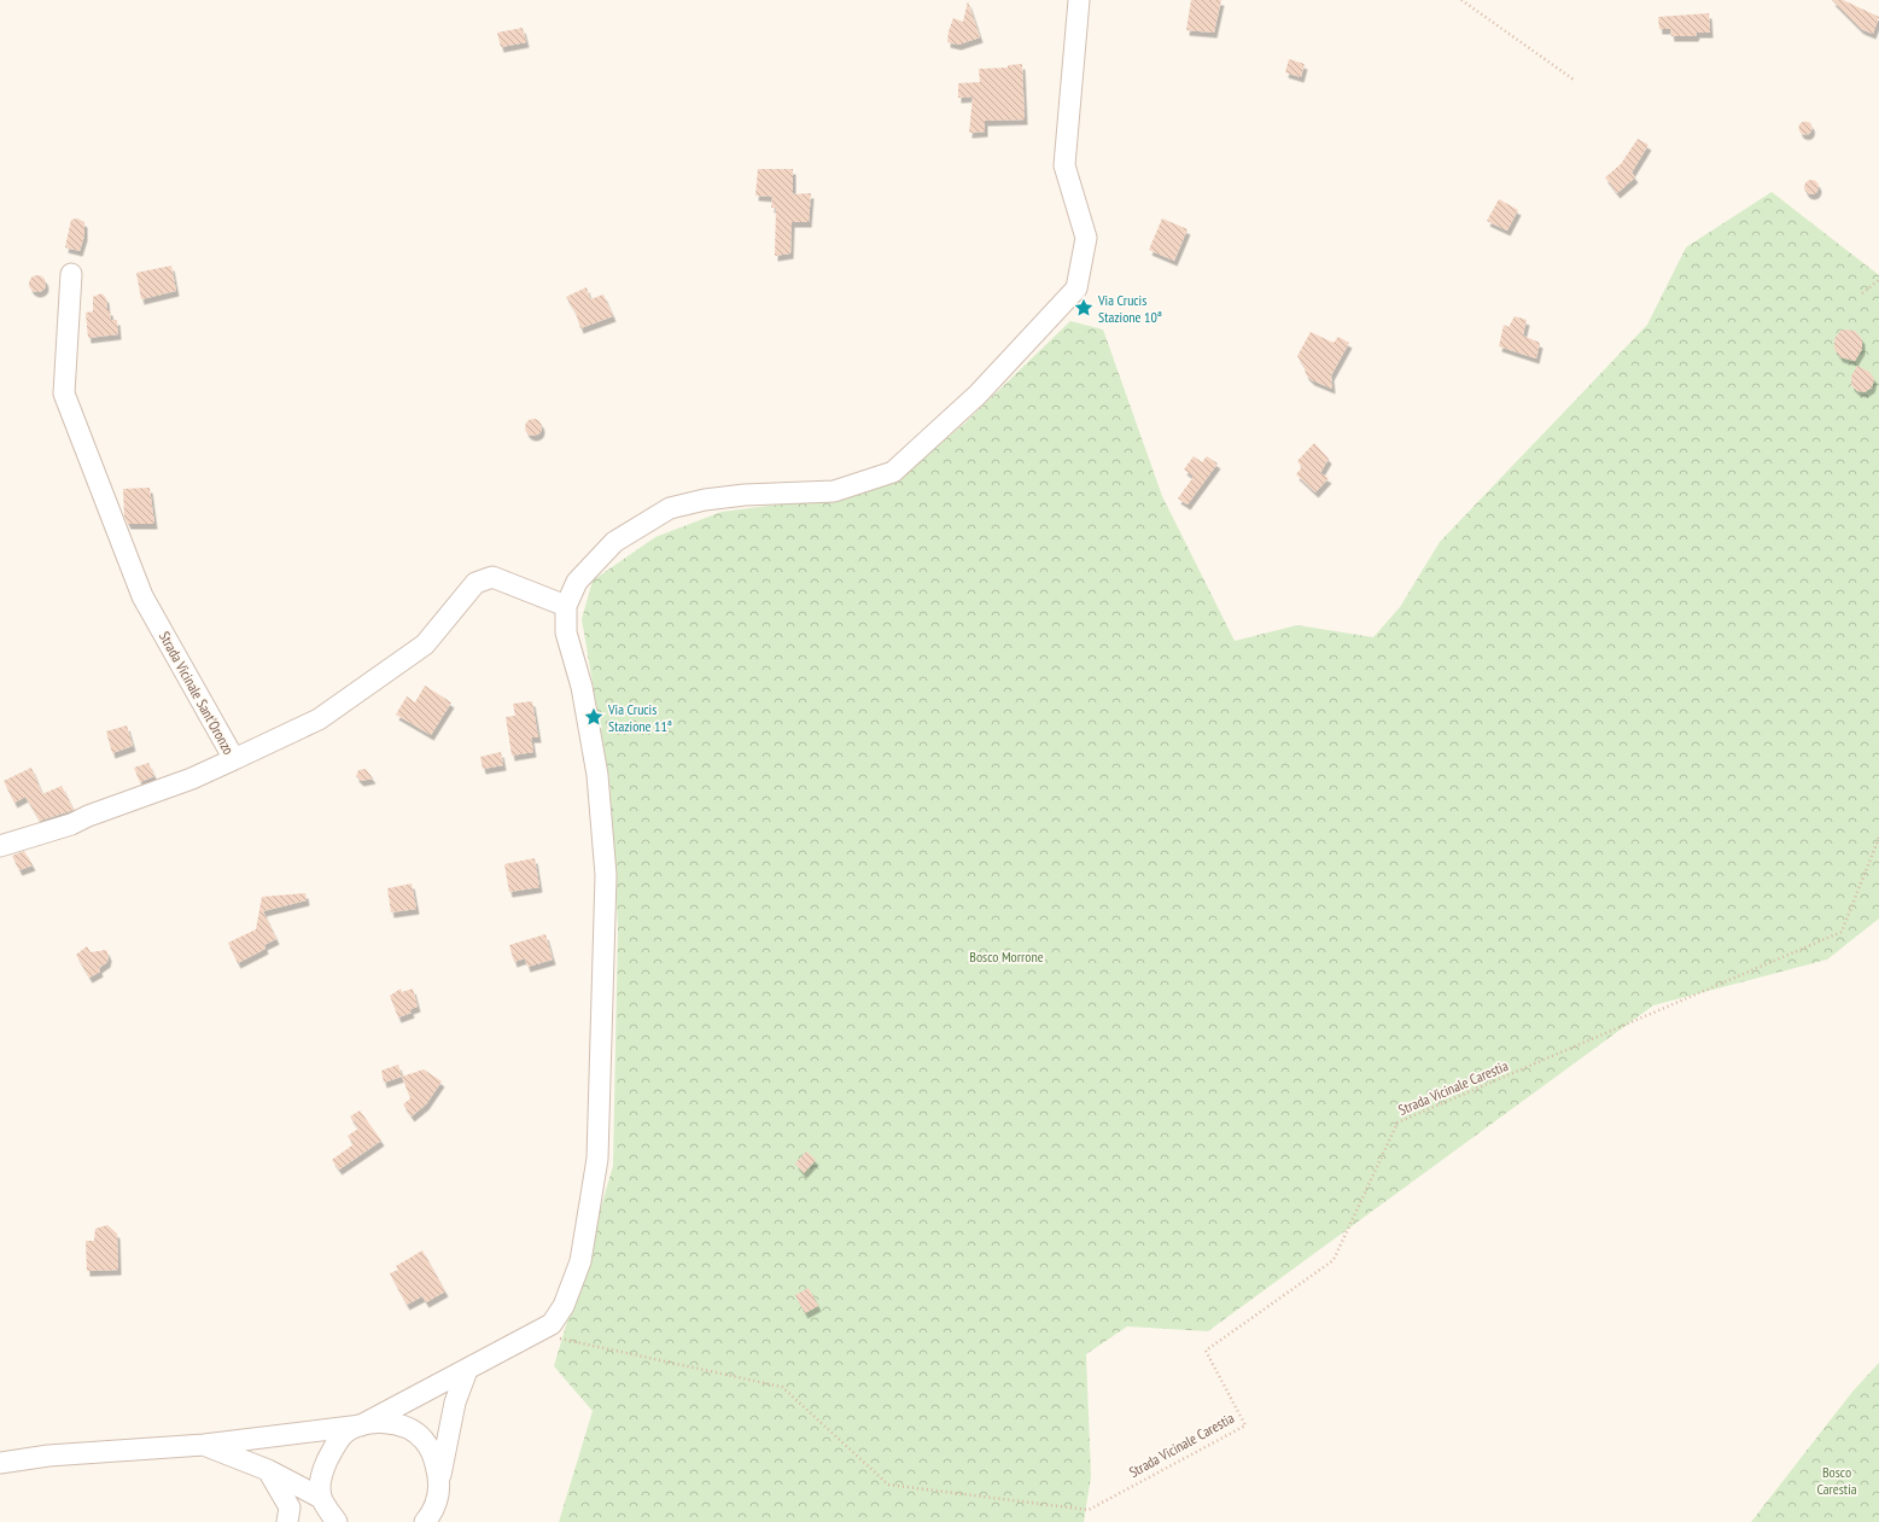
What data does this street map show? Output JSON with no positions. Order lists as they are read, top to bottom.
{
  "streets": {
    "street": ["Strada Vicinale Sant'Oronzo"],
    "path": ["Strada Vicinale Carestia"]
  },
  "parks": ["Bosco Morrone", "Bosco Carestia"],
  "places": {
    "place": ["Via Crucis Stazione 10ª", "Via Crucis Stazione 11ª"]
  }
}
